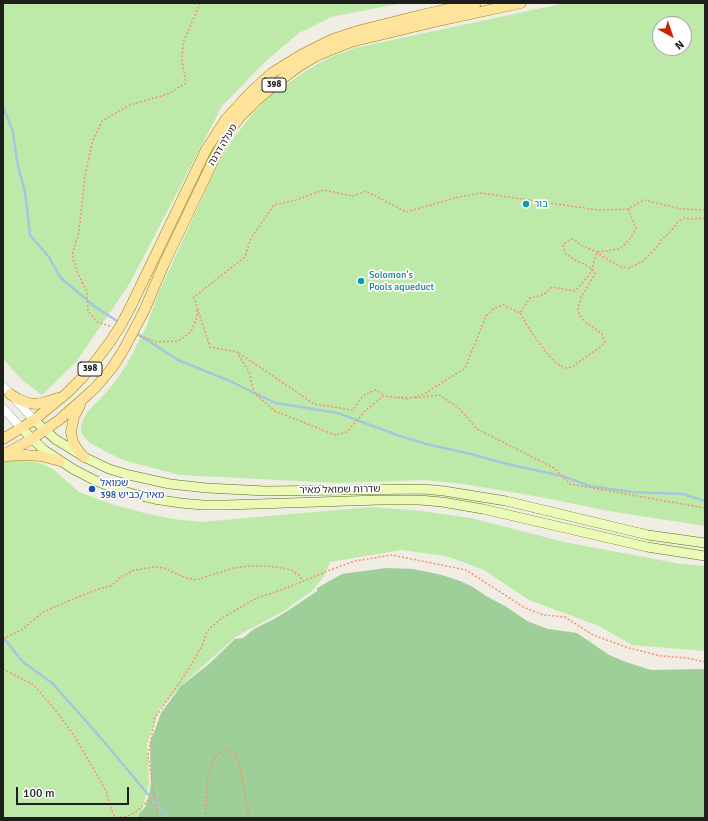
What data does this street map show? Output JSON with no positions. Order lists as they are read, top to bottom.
{
  "streets": {
    "main road": ["398", "מעלה דרגה", "שדרות שמואל מאיר"]
  },
  "crossings": [
    ["398", "מעלה דרגה"],
    ["398", "שדרות שמואל מאיר"],
    ["מעלה דרגה", "שדרות שמואל מאיר"]
  ],
  "places": ["בור", "Solomon's Pools aqueduct", "שמואל מאיר/כביש 398"],
  "scale_bar": "100 m",
  "north": "bottom right"
}
